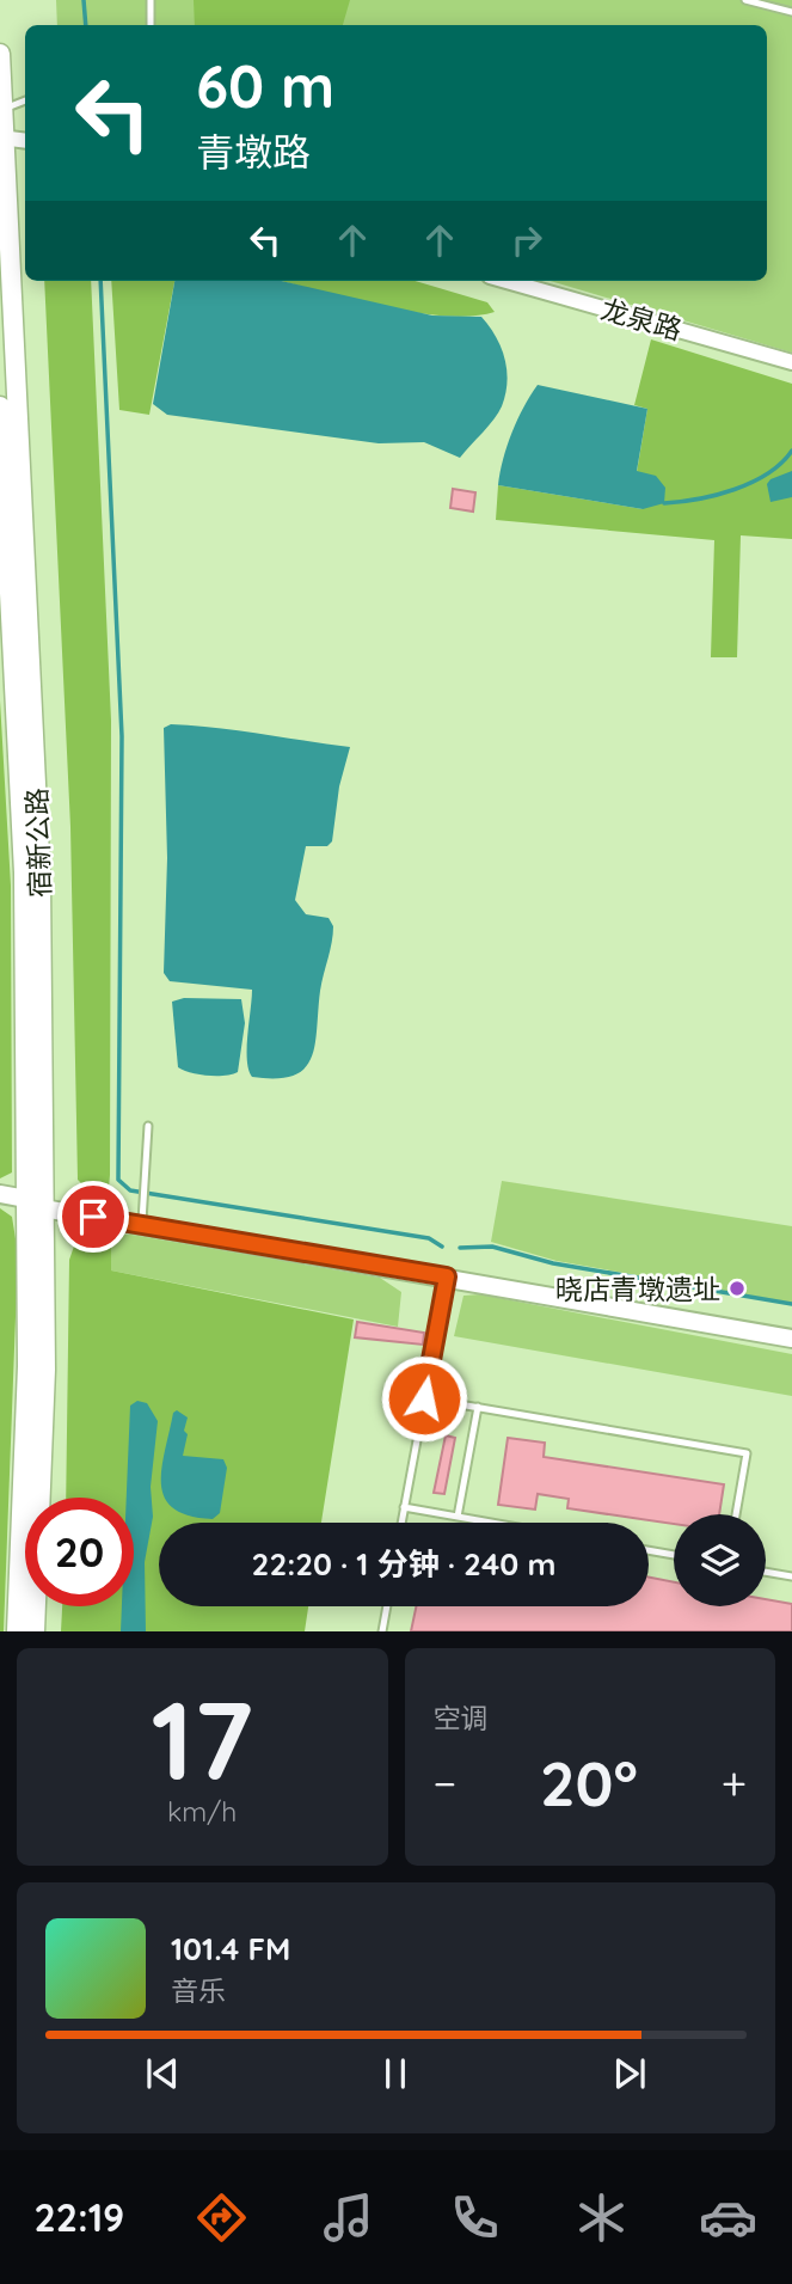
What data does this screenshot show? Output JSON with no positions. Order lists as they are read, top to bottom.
{
  "streets": {
    "highway": ["宿新公路"],
    "street": ["龙泉路"]
  },
  "places": ["晓店青墩遗址"],
  "page": {
    "turn": ["60 m", "青墩路"],
    "limit": "20",
    "trip": "22:20 · 1 分钟 · 240 m",
    "tile": [
      ["17", "km/h"],
      "空调"
    ],
    "heat": ["−", "20°", "+"],
    "song": ["101.4 FM", "音乐"],
    "tabs": "22:19"
  }
}
